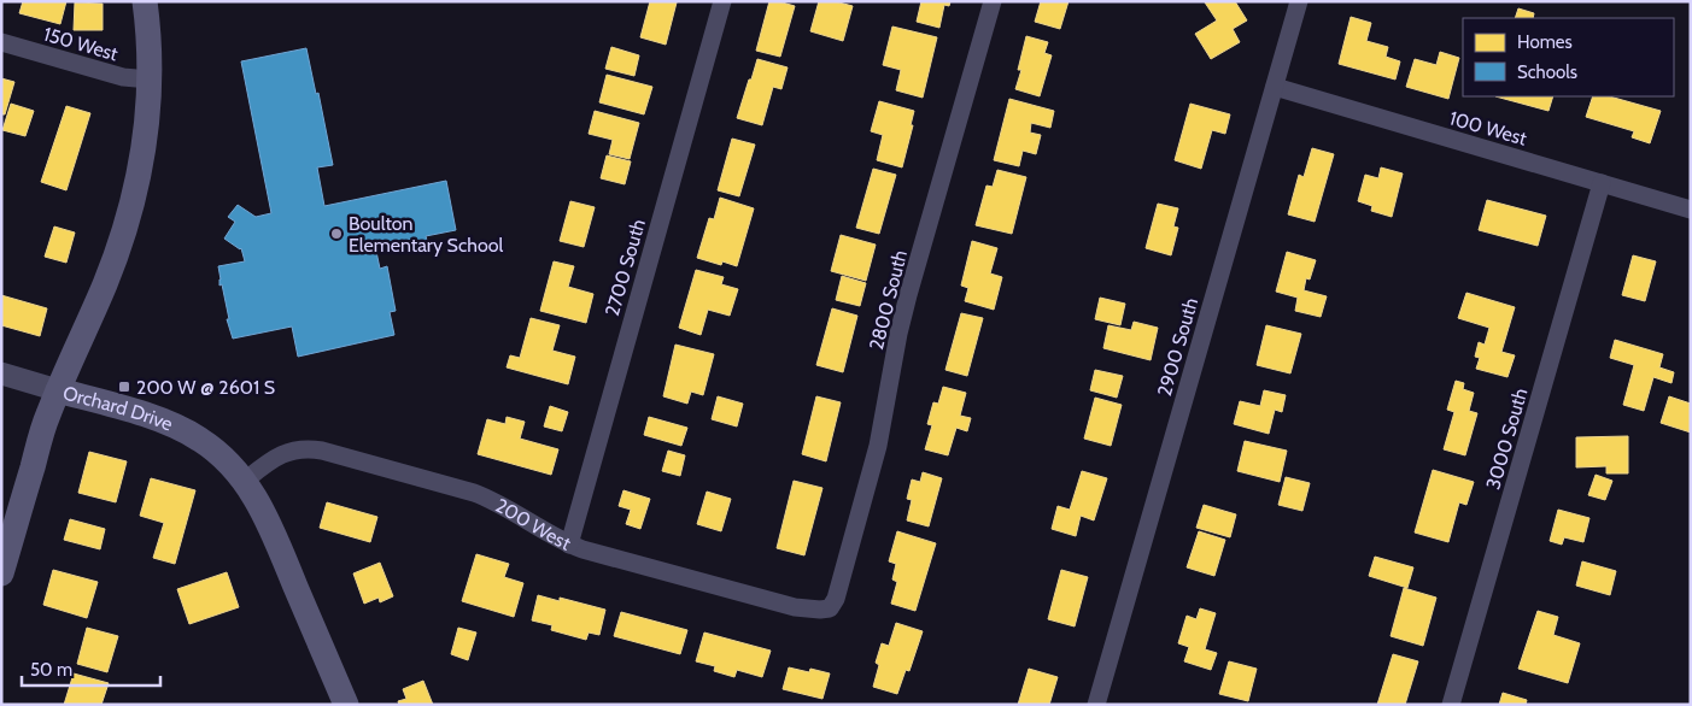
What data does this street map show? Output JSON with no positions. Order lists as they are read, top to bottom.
{
  "streets": {
    "main road": ["Orchard Drive"],
    "street": [
      "150 West",
      "100 West",
      "2700 South",
      "2800 South",
      "2900 South",
      "3000 South",
      "200 West"
    ]
  },
  "crossings": [
    ["150 West", "Orchard Drive"],
    ["100 West", "2900 South"],
    ["100 West", "3000 South"],
    ["2700 South", "200 West"],
    ["2800 South", "200 West"],
    ["Orchard Drive", "200 West"]
  ],
  "places": {
    "other": ["Boulton Elementary School"],
    "transit": ["200 W @ 2601 S"]
  },
  "legend": ["Homes", "Schools"],
  "scale_bar": "50 m"
}
